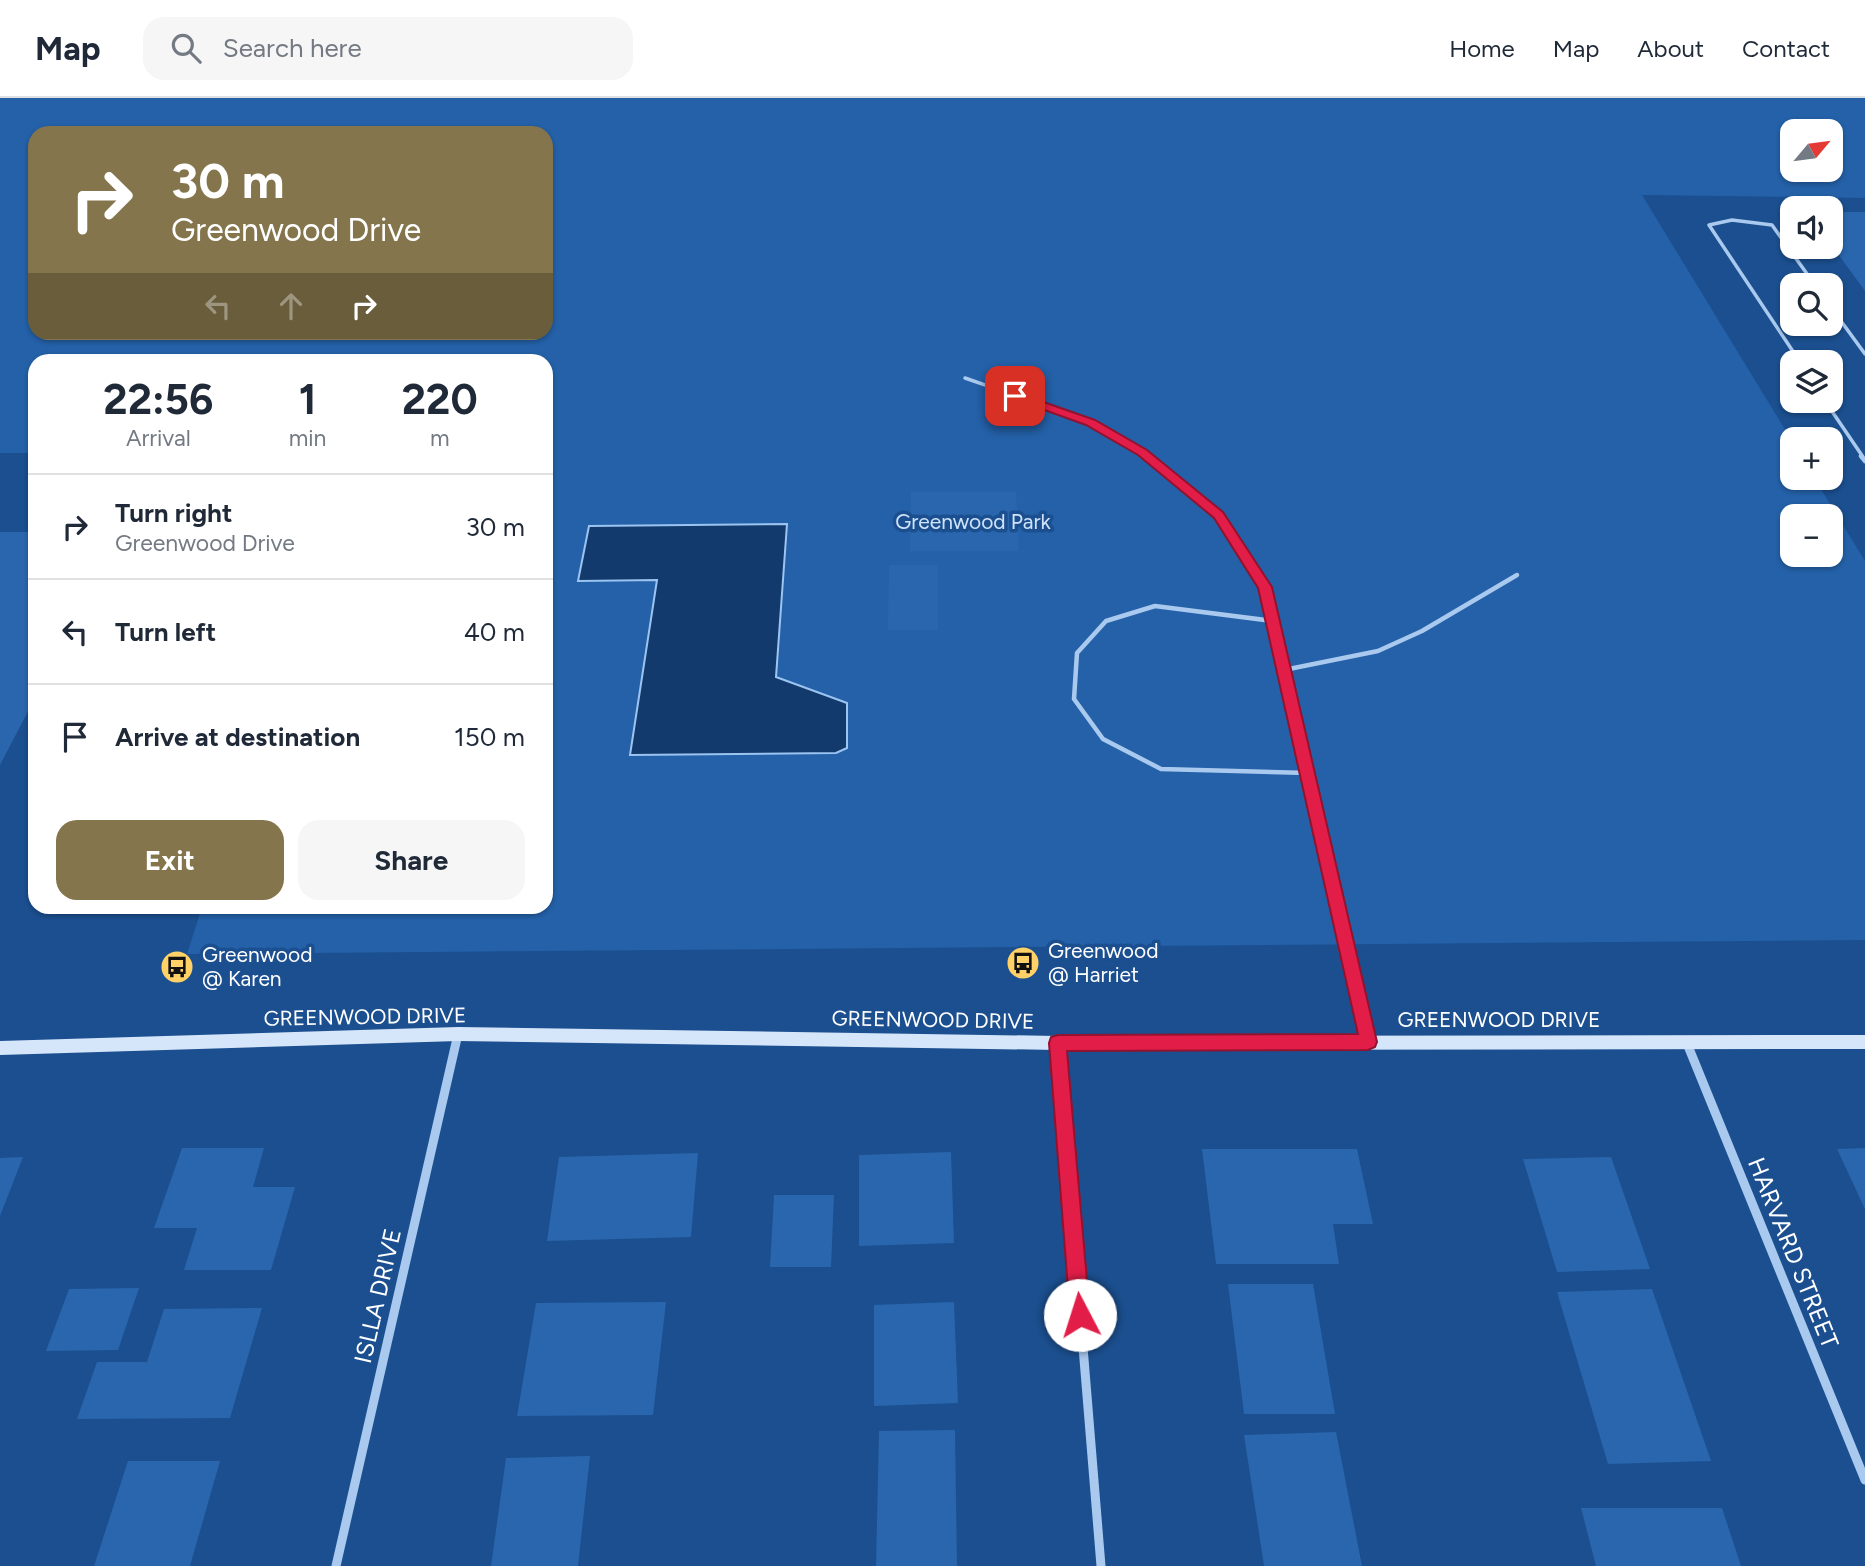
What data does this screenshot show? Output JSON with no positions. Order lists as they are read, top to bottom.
{
  "streets": {
    "main road": ["GREENWOOD DRIVE"],
    "street": ["HARVARD STREET", "ISLLA DRIVE"]
  },
  "crossings": [
    ["GREENWOOD DRIVE", "HARVARD STREET"],
    ["GREENWOOD DRIVE", "ISLLA DRIVE"]
  ],
  "parks": ["Greenwood Park"],
  "places": {
    "bus stop": ["Greenwood @ Harriet", "Greenwood @ Karen"]
  },
  "north": "top right",
  "page": {
    "header": "Map",
    "search": "Search here",
    "nav": [
      "Home",
      "Map",
      "About",
      "Contact"
    ],
    "map_buttons": ["+", "−"],
    "turn": ["30 m", "Greenwood Drive"],
    "eta": [
      "22:56",
      "Arrival",
      "1",
      "min",
      "220",
      "m"
    ],
    "list": [
      {
        "name": "Turn right",
        "note": "Greenwood Drive",
        "value": "30 m"
      },
      {
        "name": "Turn left",
        "value": "40 m"
      },
      {
        "name": "Arrive at destination",
        "value": "150 m"
      }
    ],
    "buttons": ["Exit", "Share"]
  }
}
